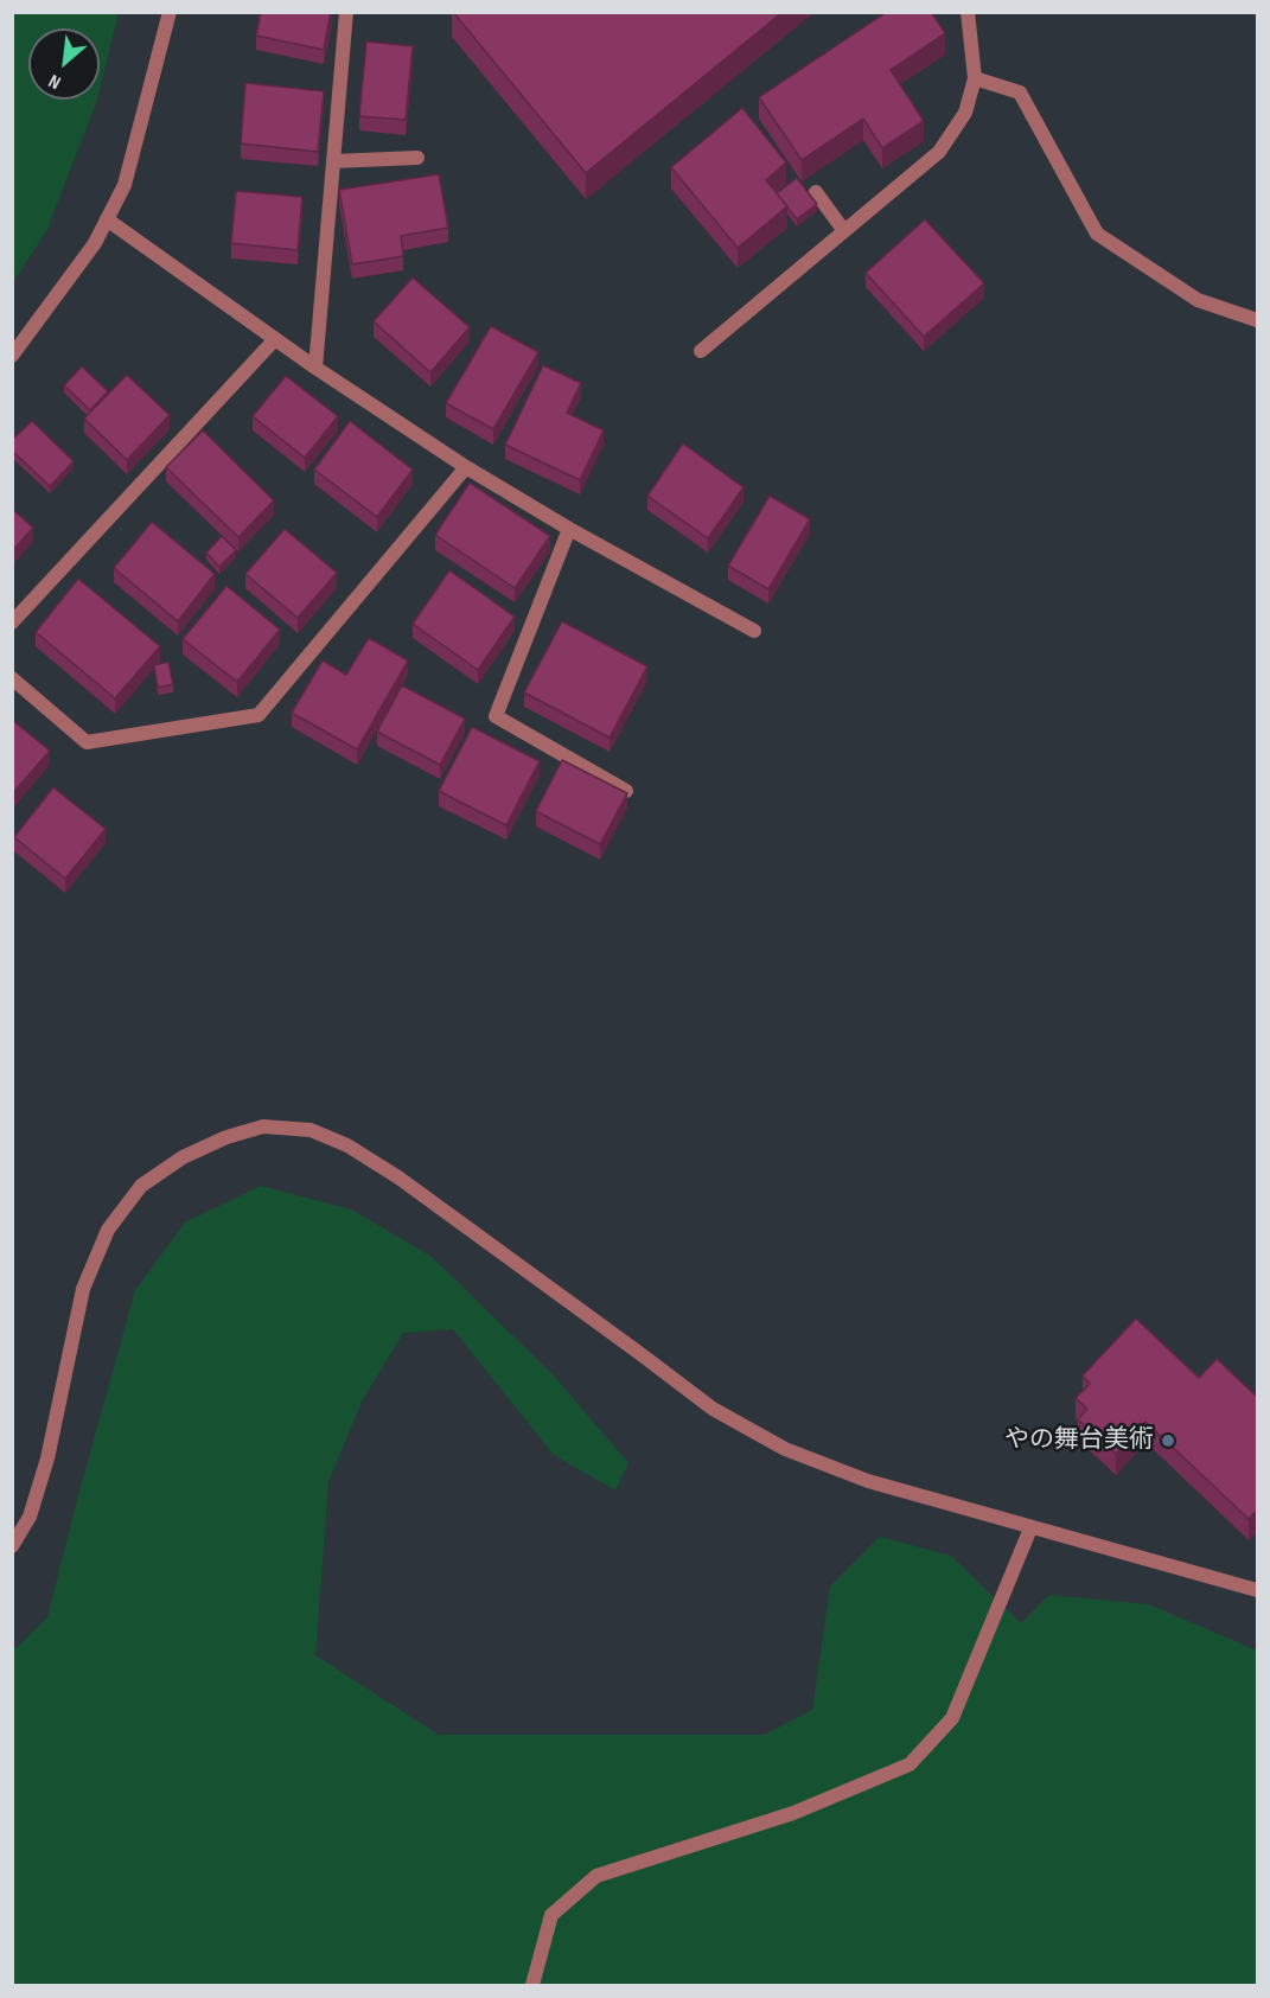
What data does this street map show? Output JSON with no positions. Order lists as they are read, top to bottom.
{
  "places": ["やの舞台美術"],
  "north": "bottom left"
}
